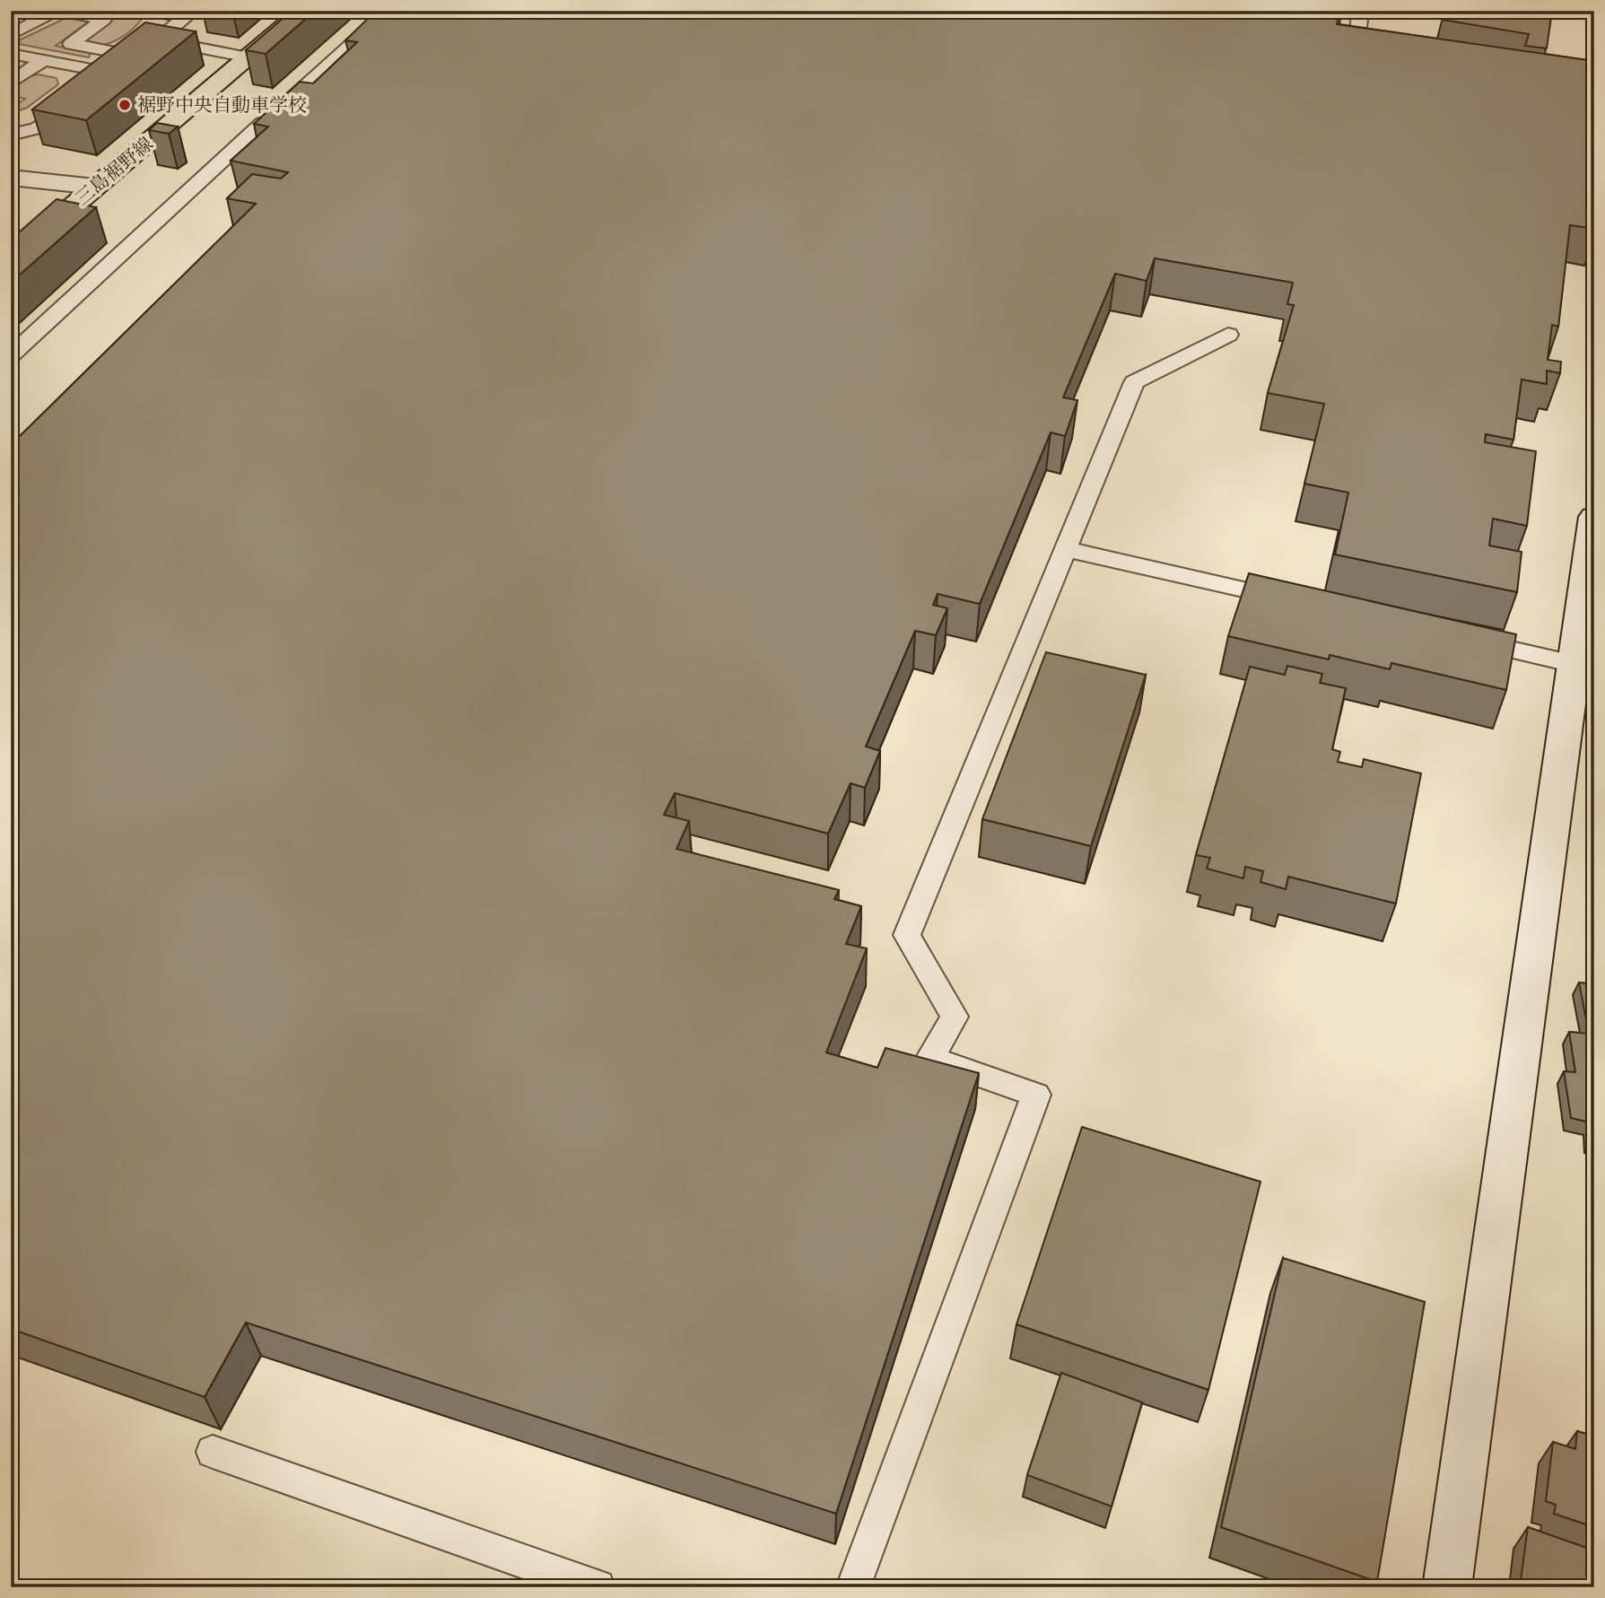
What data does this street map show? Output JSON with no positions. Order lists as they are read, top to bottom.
{
  "streets": {
    "main road": ["三島裾野線"]
  },
  "places": ["裾野中央自動車学校"]
}
